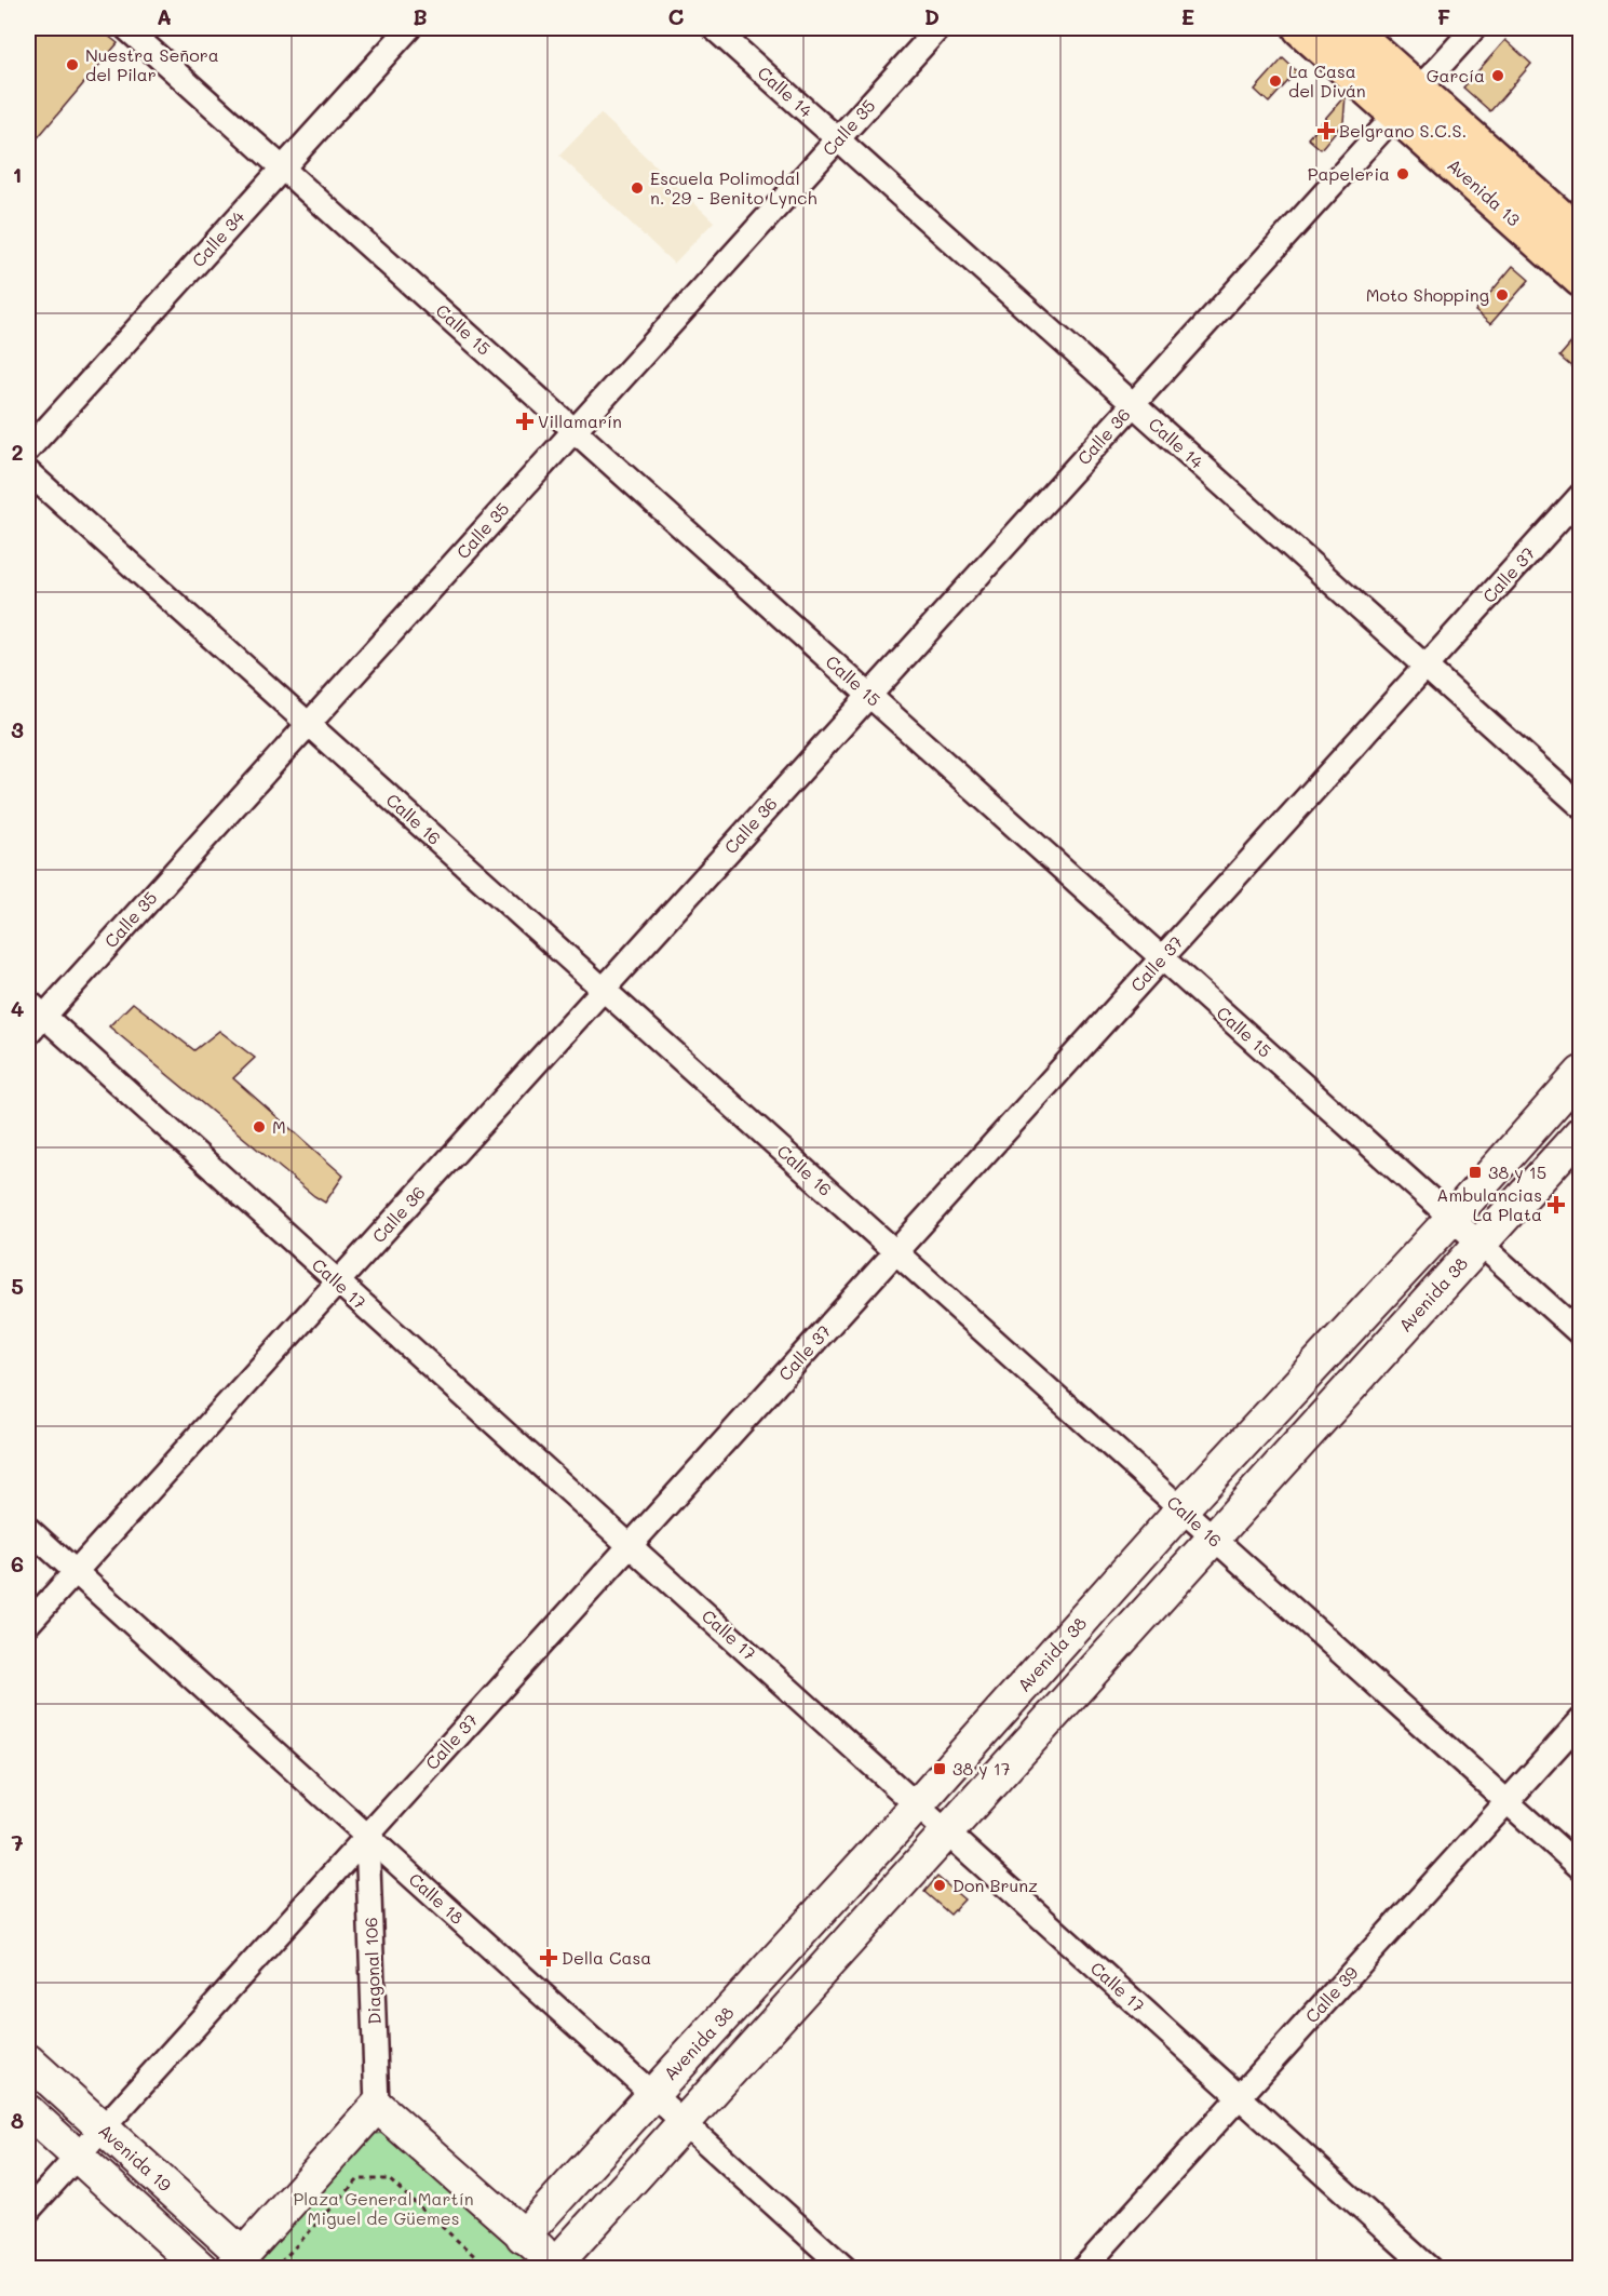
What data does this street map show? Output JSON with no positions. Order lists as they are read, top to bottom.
{
  "streets": {
    "main road": ["Avenida 13", "Avenida 38", "Avenida 19"],
    "street": [
      "Calle 14",
      "Calle 35",
      "Calle 34",
      "Calle 15",
      "Calle 36",
      "Calle 37",
      "Calle 16",
      "Calle 17",
      "Calle 18",
      "Diagonal 106",
      "Calle 39"
    ]
  },
  "crossings": [
    ["Calle 14", "Calle 35"],
    ["Calle 14", "Calle 36"],
    ["Calle 14", "Calle 37"],
    ["Calle 35", "Calle 15"],
    ["Calle 35", "Calle 16"],
    ["Calle 35", "Calle 17"],
    ["Avenida 13", "Calle 36"],
    ["Calle 34", "Calle 15"],
    ["Calle 15", "Calle 36"],
    ["Calle 15", "Calle 37"],
    ["Calle 15", "Avenida 38"],
    ["Calle 36", "Calle 16"],
    ["Calle 36", "Calle 17"],
    ["Calle 36", "Calle 18"],
    ["Calle 37", "Calle 16"],
    ["Calle 37", "Calle 17"],
    ["Calle 37", "Calle 18"],
    ["Calle 37", "Diagonal 106"],
    ["Calle 37", "Avenida 19"],
    ["Calle 16", "Avenida 38"],
    ["Calle 16", "Calle 39"],
    ["Calle 17", "Avenida 38"],
    ["Calle 17", "Calle 39"],
    ["Avenida 38", "Calle 18"],
    ["Calle 18", "Diagonal 106"]
  ],
  "parks": ["Plaza General Martín Miguel de Güemes"],
  "places": {
    "other": [
      "Nuestra Señora del Pilar",
      "García",
      "La Casa del Diván",
      "Papeleria",
      "Escuela Polimodal n.°29 - Benito Lynch",
      "Moto Shopping",
      "M",
      "Don Brunz"
    ],
    "health": [
      "Belgrano S.C.S.",
      "Villamarín",
      "Ambulancias La Plata",
      "Della Casa"
    ],
    "transit": ["38 y 15", "38 y 17"]
  },
  "grid": {
    "columns": [
      "A",
      "B",
      "C",
      "D",
      "E",
      "F"
    ],
    "rows": [
      "1",
      "2",
      "3",
      "4",
      "5",
      "6",
      "7",
      "8"
    ]
  }
}
